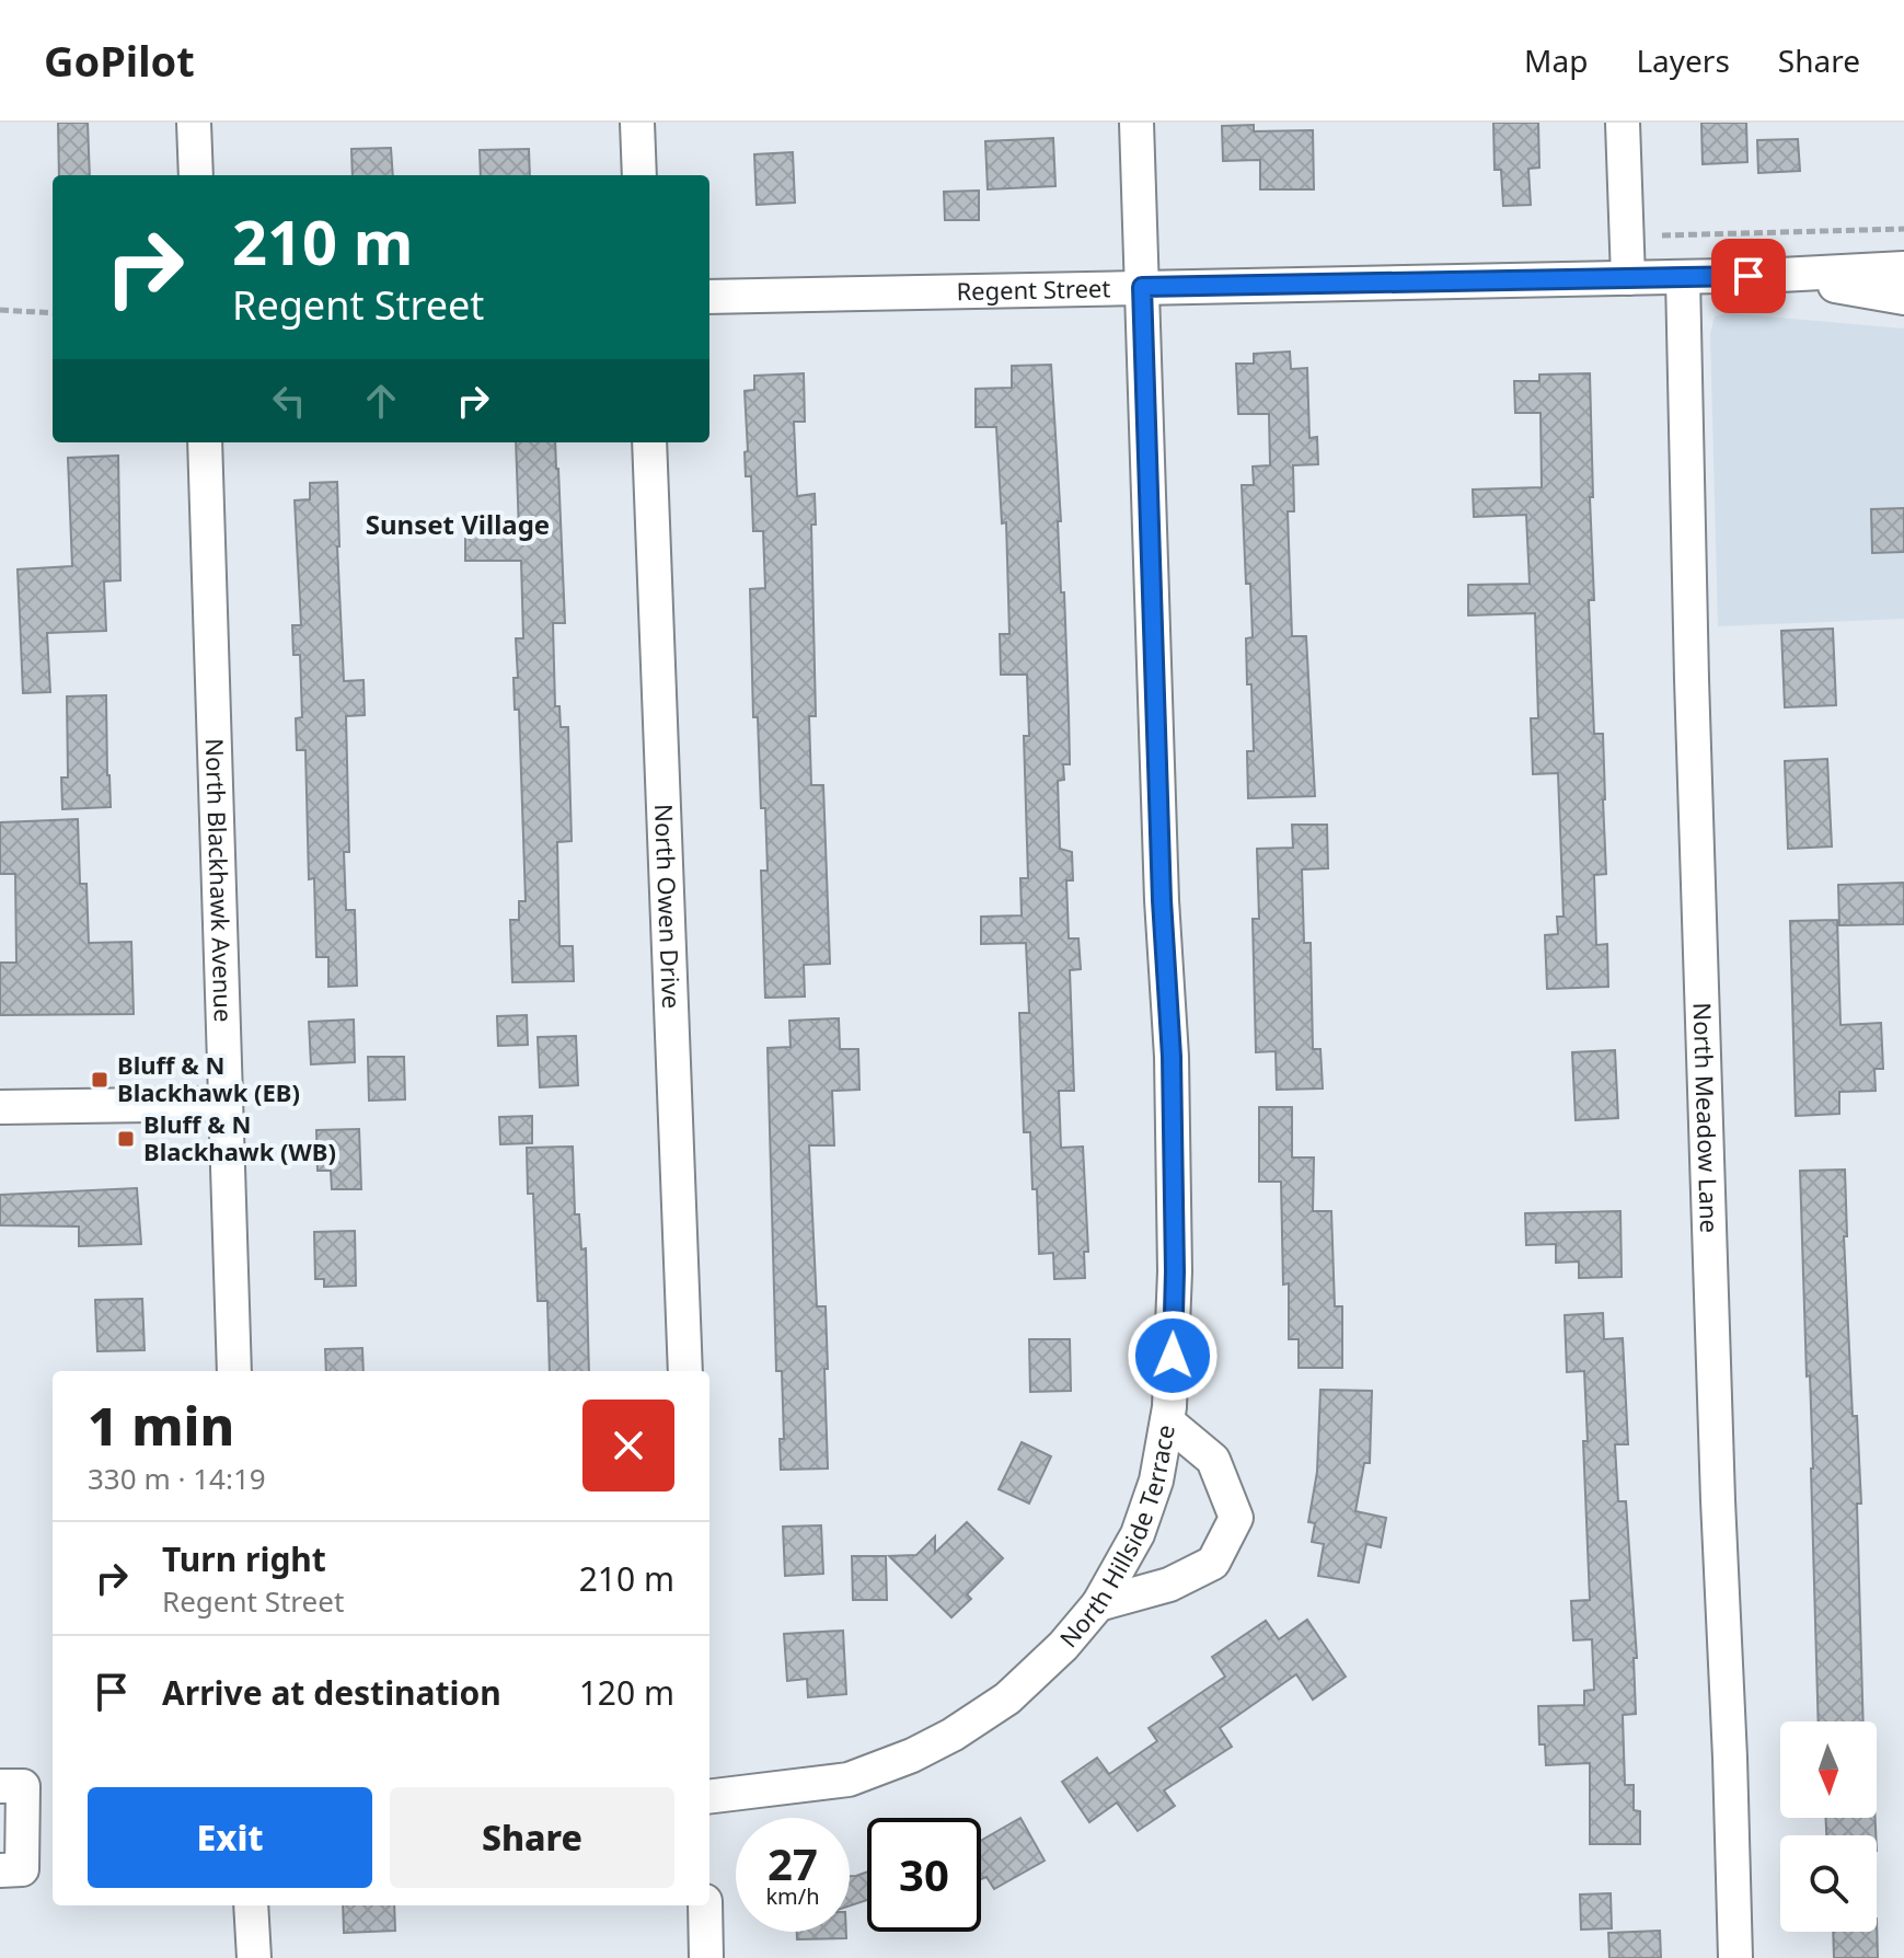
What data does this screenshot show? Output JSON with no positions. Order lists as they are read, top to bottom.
{
  "streets": {
    "street": [
      "Regent Street",
      "North Blackhawk Avenue",
      "North Owen Drive",
      "North Meadow Lane",
      "North Hillside Terrace"
    ]
  },
  "crossings": [
    ["Regent Street", "North Meadow Lane"],
    ["Regent Street", "North Hillside Terrace"]
  ],
  "districts": ["Sunset Village"],
  "places": {
    "transit": ["Bluff & N Blackhawk (EB)", "Bluff & N Blackhawk (WB)"]
  },
  "north": "bottom",
  "page": {
    "header": "GoPilot",
    "nav": ["Map", "Layers", "Share"],
    "turn": ["210 m", "Regent Street"],
    "heading": ["1 min", "330 m · 14:19"],
    "list": [
      {
        "name": "Turn right",
        "note": "Regent Street",
        "value": "210 m"
      },
      {
        "name": "Arrive at destination",
        "value": "120 m"
      }
    ],
    "buttons": ["Exit", "Share"],
    "speed": "27 km/h",
    "limit": "30"
  }
}
